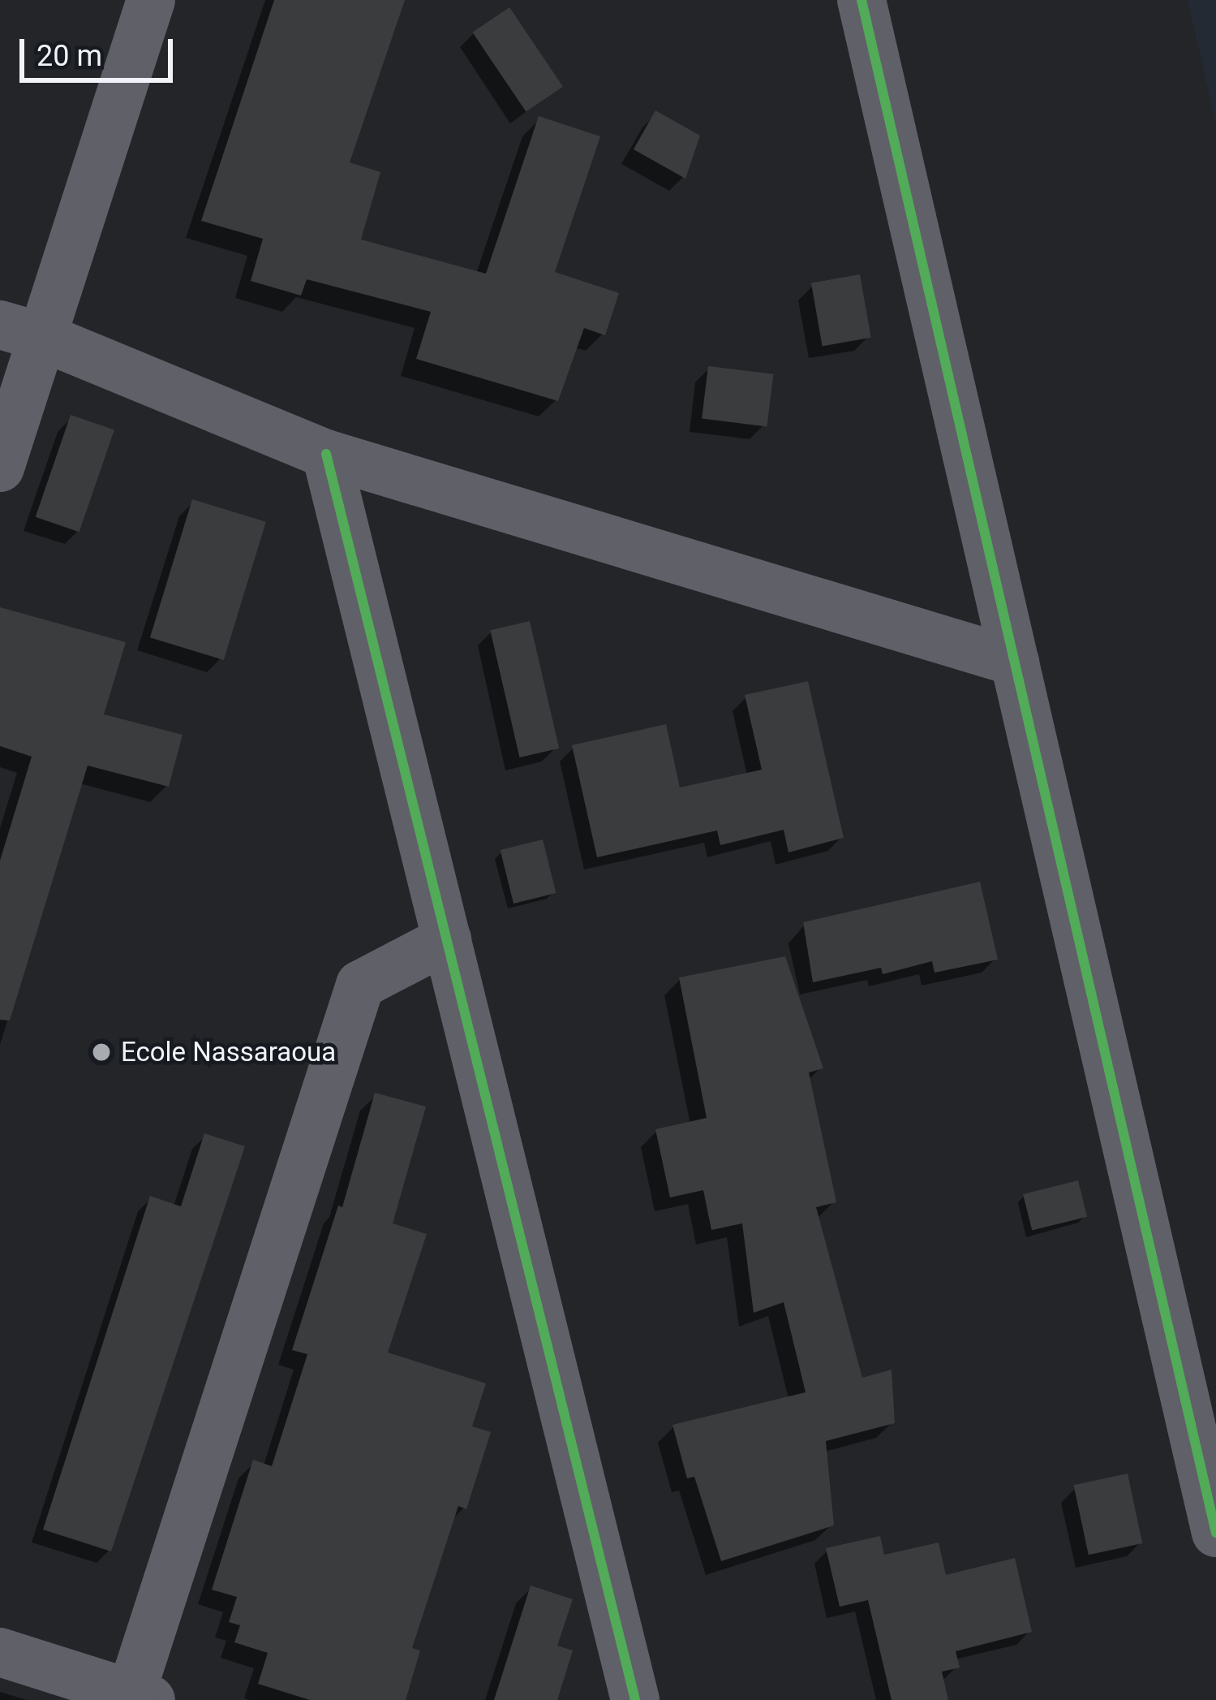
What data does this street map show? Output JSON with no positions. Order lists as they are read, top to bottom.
{
  "places": ["Ecole Nassaraoua"],
  "scale_bar": "20 m"
}
